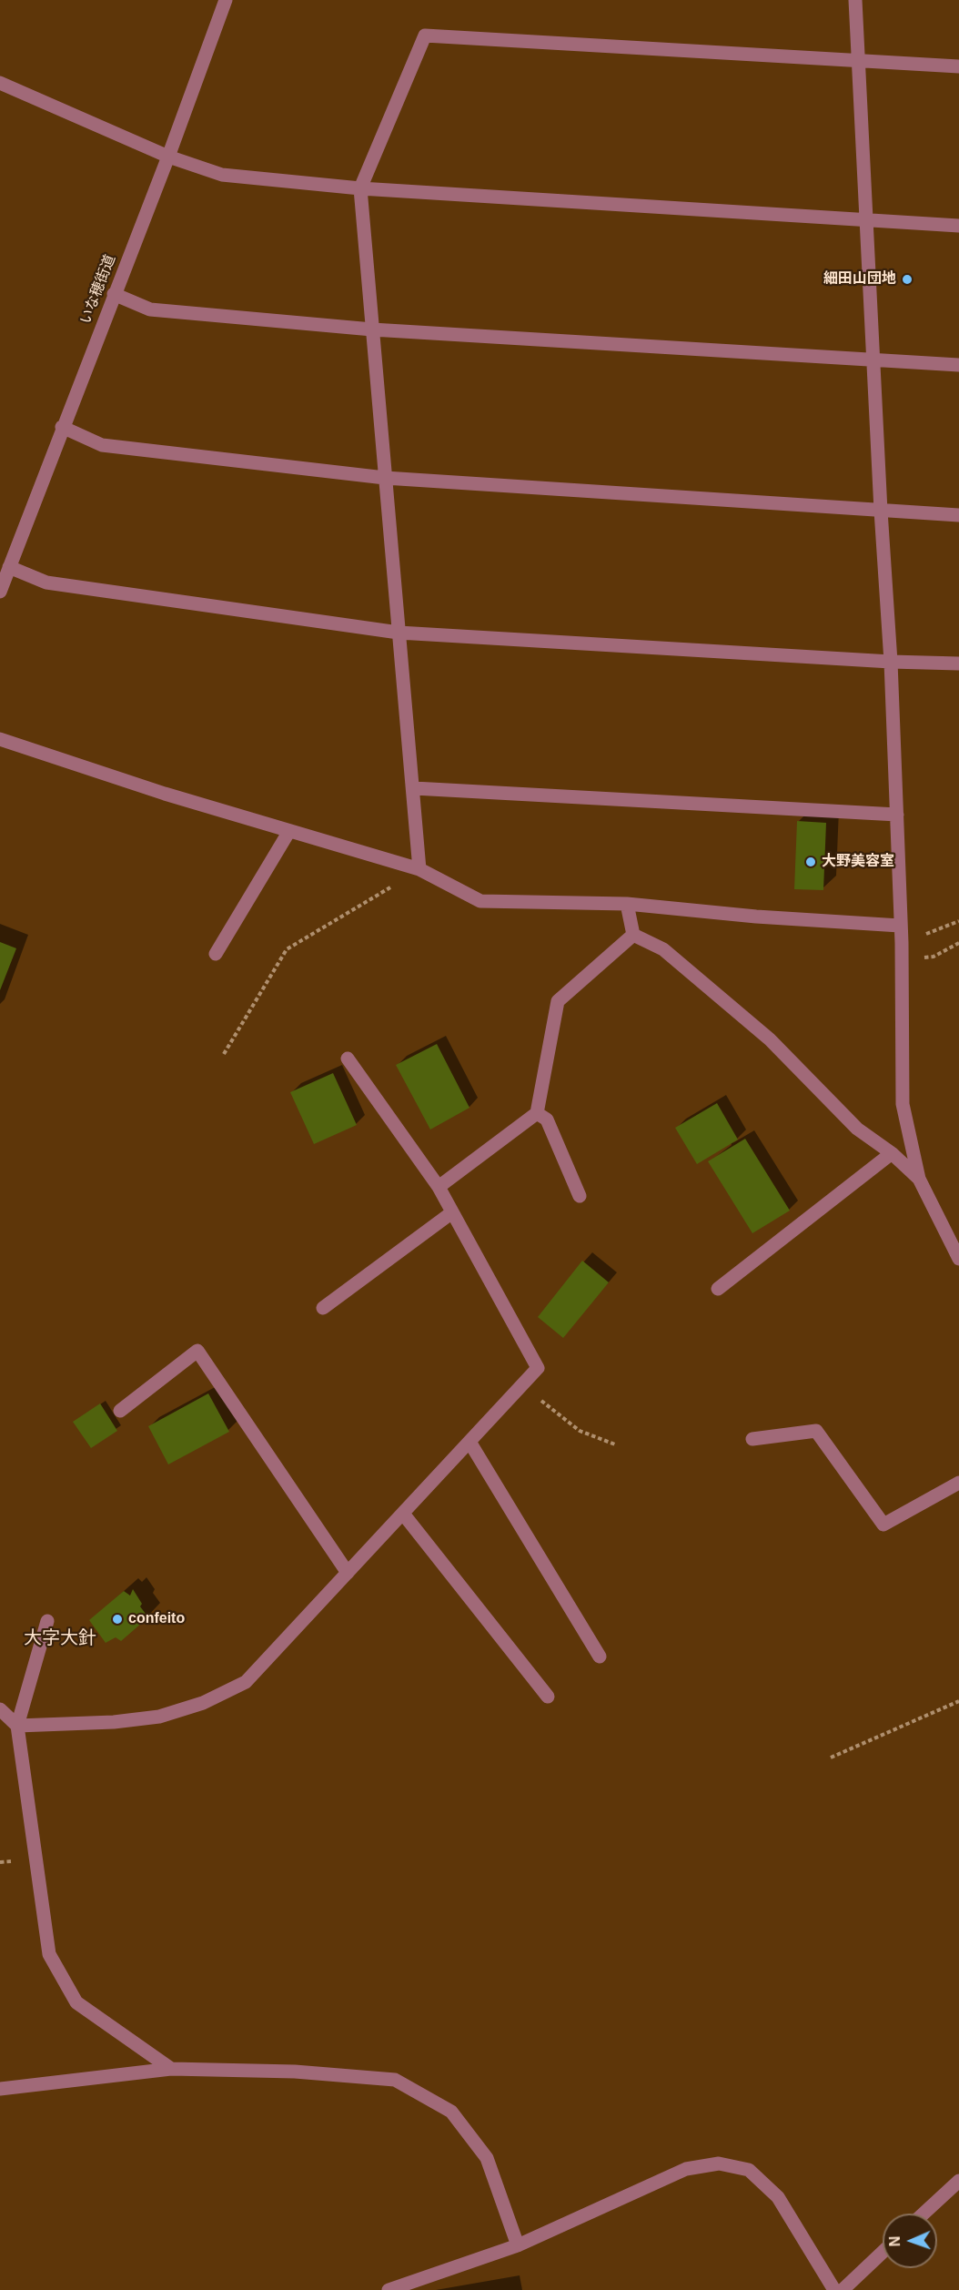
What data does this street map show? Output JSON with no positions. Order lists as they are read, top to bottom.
{
  "streets": {
    "street": ["いな穂街道"]
  },
  "districts": ["大字大針"],
  "places": ["細田山団地", "大野美容室", "confeito"],
  "north": "left"
}
